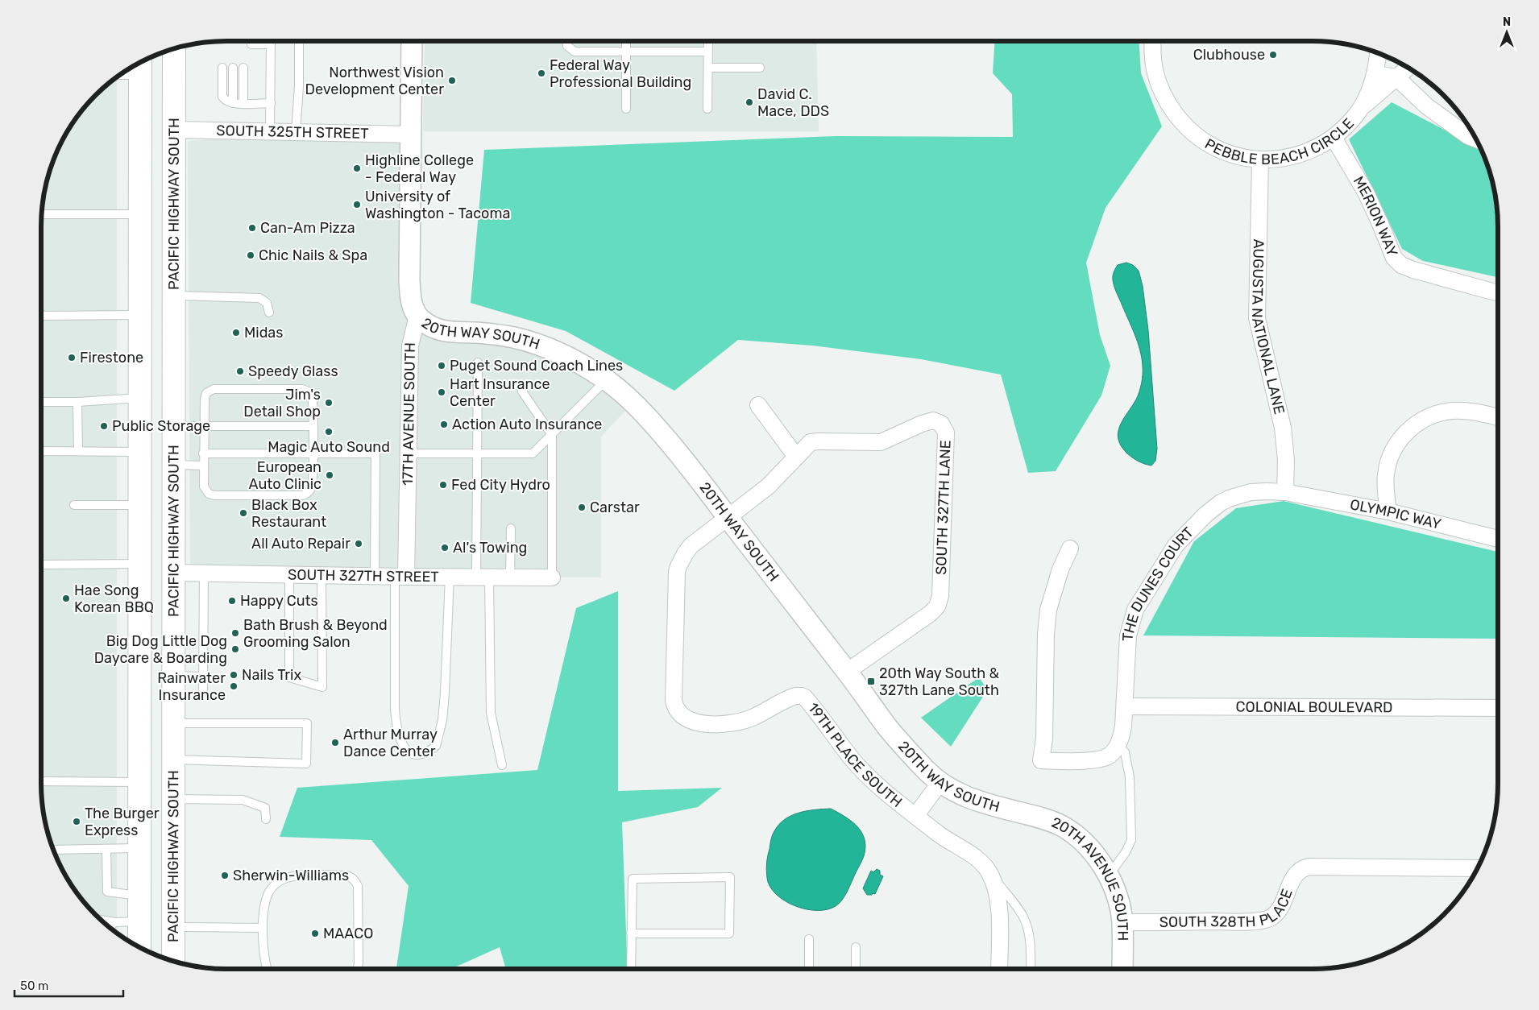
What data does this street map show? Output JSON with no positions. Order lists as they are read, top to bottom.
{
  "streets": {
    "main road": ["PACIFIC HIGHWAY SOUTH"],
    "street": [
      "PEBBLE BEACH CIRCLE",
      "SOUTH 325TH STREET",
      "MERION WAY",
      "AUGUSTA NATIONAL LANE",
      "20TH WAY SOUTH",
      "17TH AVENUE SOUTH",
      "SOUTH 327TH LANE",
      "OLYMPIC WAY",
      "SOUTH 327TH STREET",
      "THE DUNES COURT",
      "COLONIAL BOULEVARD",
      "19TH PLACE SOUTH",
      "20TH AVENUE SOUTH",
      "SOUTH 328TH PLACE"
    ]
  },
  "crossings": [
    ["PEBBLE BEACH CIRCLE", "MERION WAY"],
    ["PEBBLE BEACH CIRCLE", "AUGUSTA NATIONAL LANE"],
    ["SOUTH 325TH STREET", "PACIFIC HIGHWAY SOUTH"],
    ["PACIFIC HIGHWAY SOUTH", "SOUTH 327TH STREET"],
    ["AUGUSTA NATIONAL LANE", "OLYMPIC WAY"],
    ["AUGUSTA NATIONAL LANE", "THE DUNES COURT"],
    ["20TH WAY SOUTH", "17TH AVENUE SOUTH"],
    ["20TH WAY SOUTH", "SOUTH 327TH LANE"],
    ["20TH WAY SOUTH", "19TH PLACE SOUTH"],
    ["20TH WAY SOUTH", "20TH AVENUE SOUTH"],
    ["17TH AVENUE SOUTH", "SOUTH 327TH STREET"],
    ["SOUTH 327TH LANE", "19TH PLACE SOUTH"],
    ["OLYMPIC WAY", "THE DUNES COURT"],
    ["THE DUNES COURT", "COLONIAL BOULEVARD"],
    ["20TH AVENUE SOUTH", "SOUTH 328TH PLACE"]
  ],
  "places": {
    "other": [
      "Clubhouse",
      "Federal Way Professional Building",
      "Northwest Vision Development Center",
      "David C. Mace, DDS",
      "Highline College - Federal Way",
      "University of Washington - Tacoma",
      "Can-Am Pizza",
      "Chic Nails & Spa",
      "Midas",
      "Firestone",
      "Puget Sound Coach Lines",
      "Speedy Glass",
      "Hart Insurance Center",
      "Jim's Detail Shop",
      "Action Auto Insurance",
      "Public Storage",
      "Magic Auto Sound",
      "European Auto Clinic",
      "Fed City Hydro",
      "Carstar",
      "Black Box Restaurant",
      "All Auto Repair",
      "Al's Towing",
      "Hae Song Korean BBQ",
      "Happy Cuts",
      "Bath Brush & Beyond Grooming Salon",
      "Big Dog Little Dog Daycare & Boarding",
      "Nails Trix",
      "Rainwater Insurance",
      "Arthur Murray Dance Center",
      "The Burger Express",
      "Sherwin-Williams",
      "MAACO"
    ],
    "transit": ["20th Way South & 327th Lane South"]
  },
  "scale_bar": "50 m",
  "north": "top"
}
